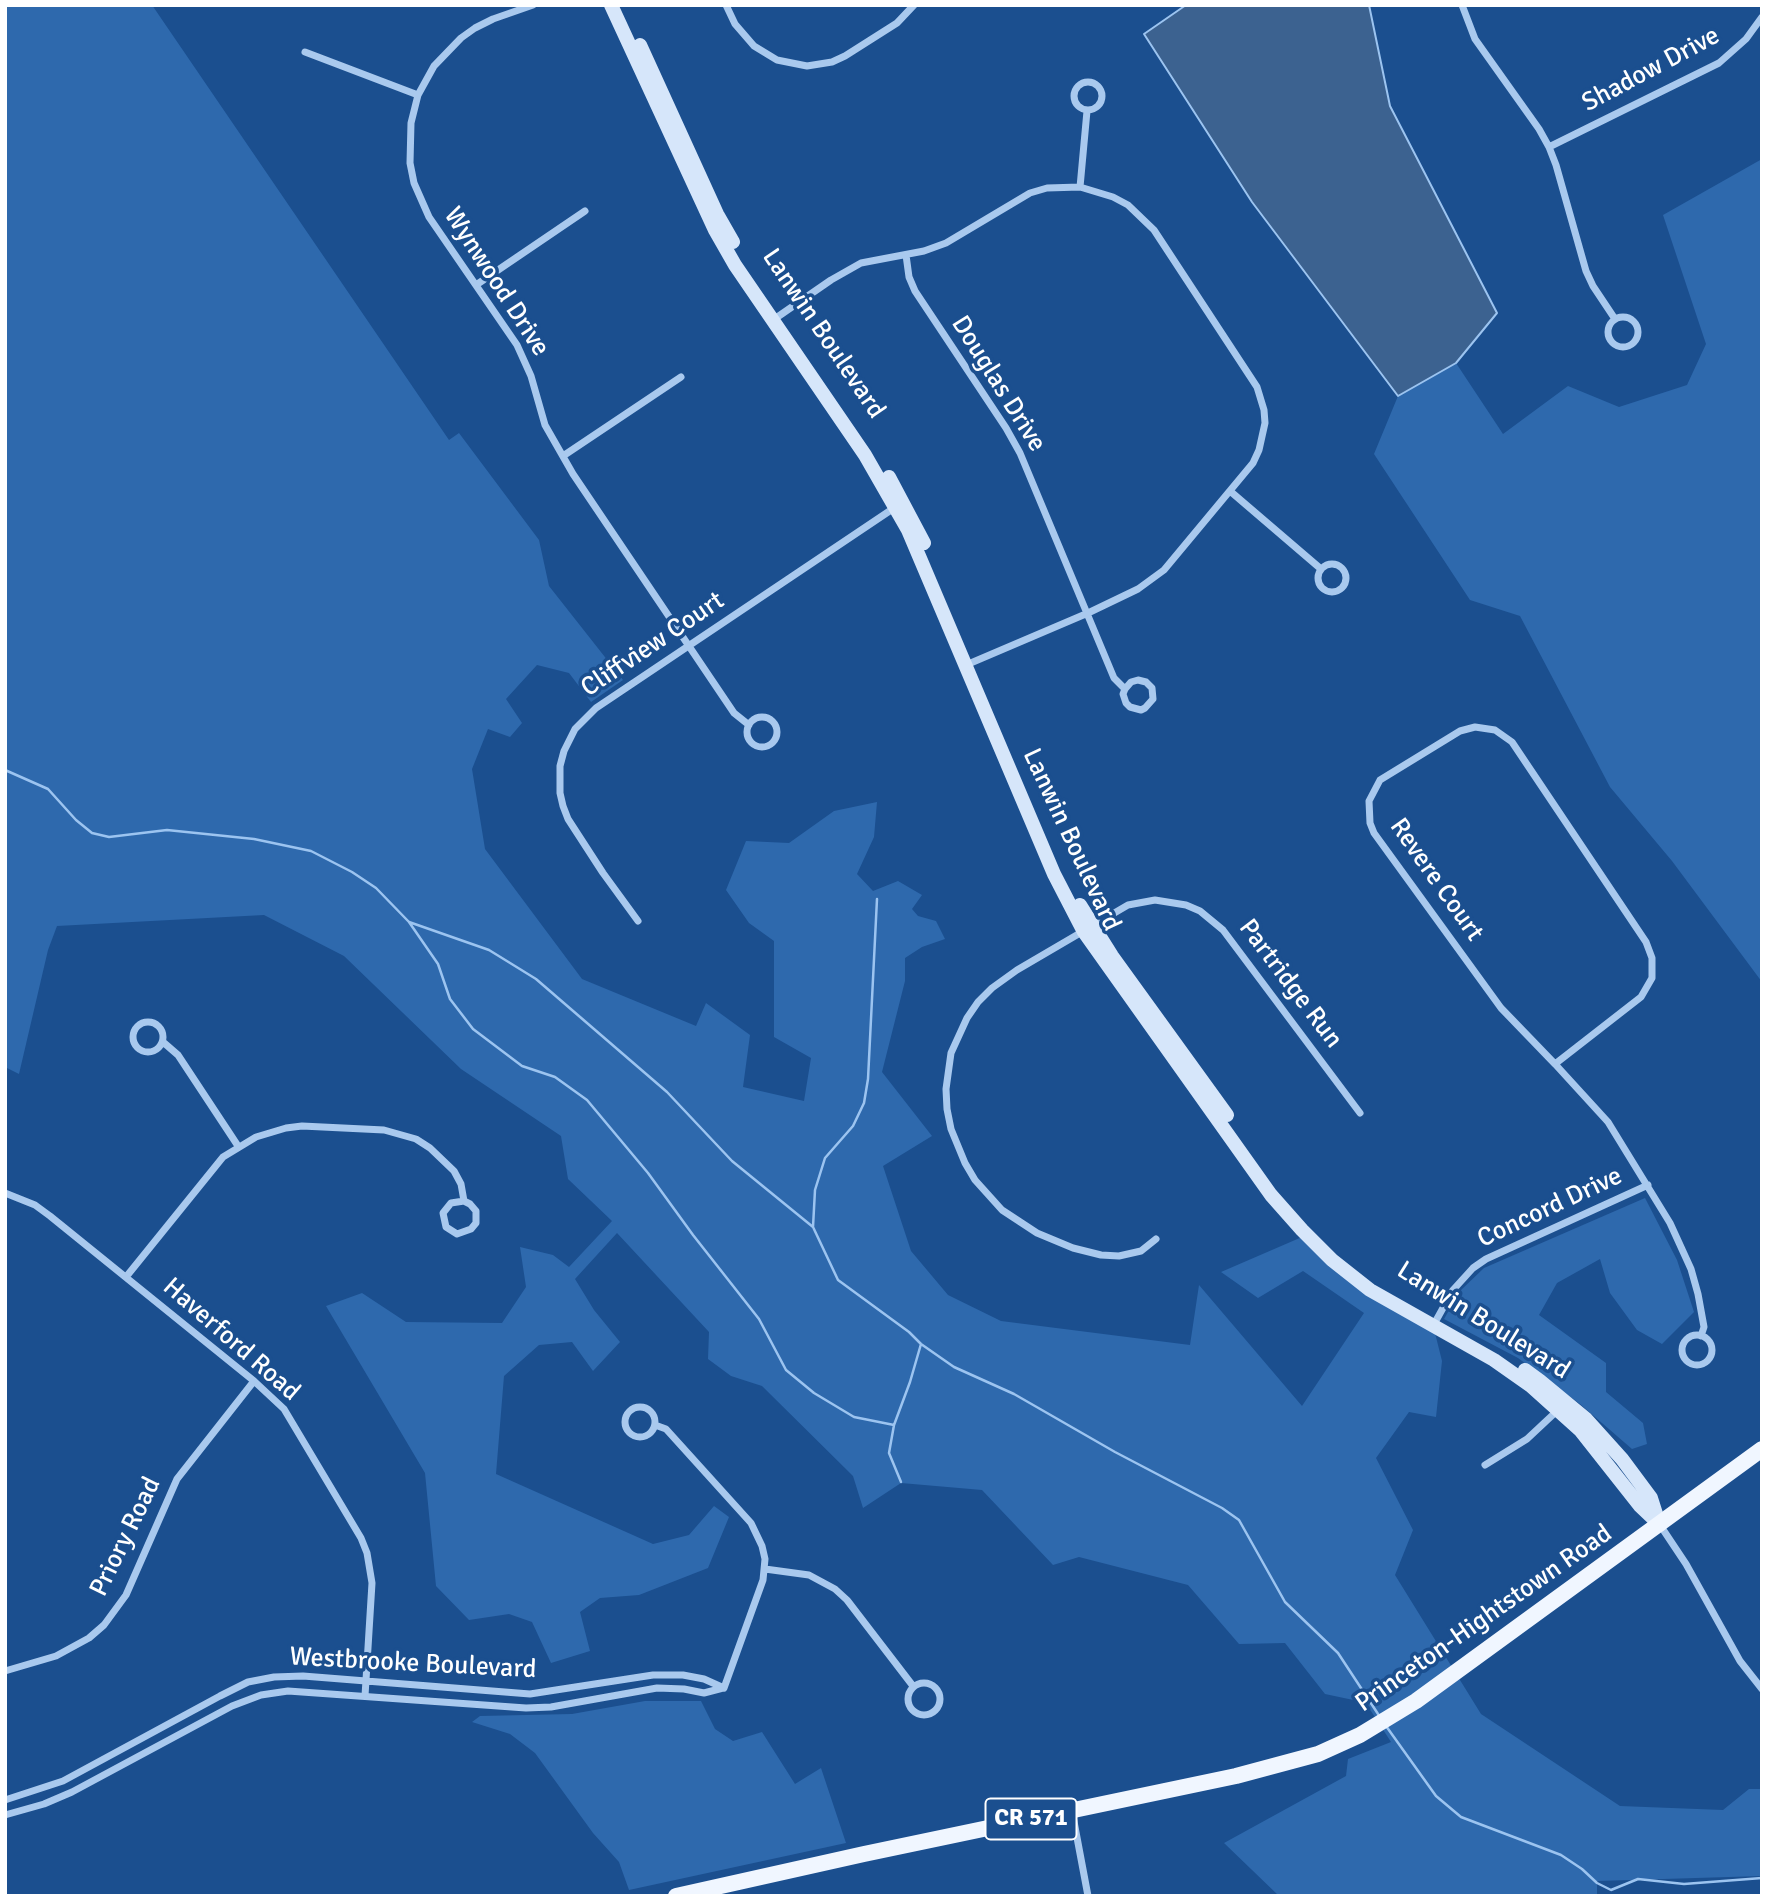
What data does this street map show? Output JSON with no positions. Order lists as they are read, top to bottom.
{
  "streets": {
    "main road": ["Princeton-Hightstown Road", "CR 571"],
    "street": [
      "Shadow Drive",
      "Wynwood Drive",
      "Lanwin Boulevard",
      "Douglas Drive",
      "Cliffview Court",
      "Revere Court",
      "Partridge Run",
      "Concord Drive",
      "Haverford Road",
      "Priory Road",
      "Westbrooke Boulevard"
    ]
  },
  "crossings": [
    ["Wynwood Drive", "Cliffview Court"],
    ["Lanwin Boulevard", "Cliffview Court"],
    ["Lanwin Boulevard", "Partridge Run"],
    ["Lanwin Boulevard", "Concord Drive"],
    ["Lanwin Boulevard", "Princeton-Hightstown Road"],
    ["Revere Court", "Concord Drive"],
    ["Haverford Road", "Priory Road"],
    ["Haverford Road", "Westbrooke Boulevard"]
  ]
}
